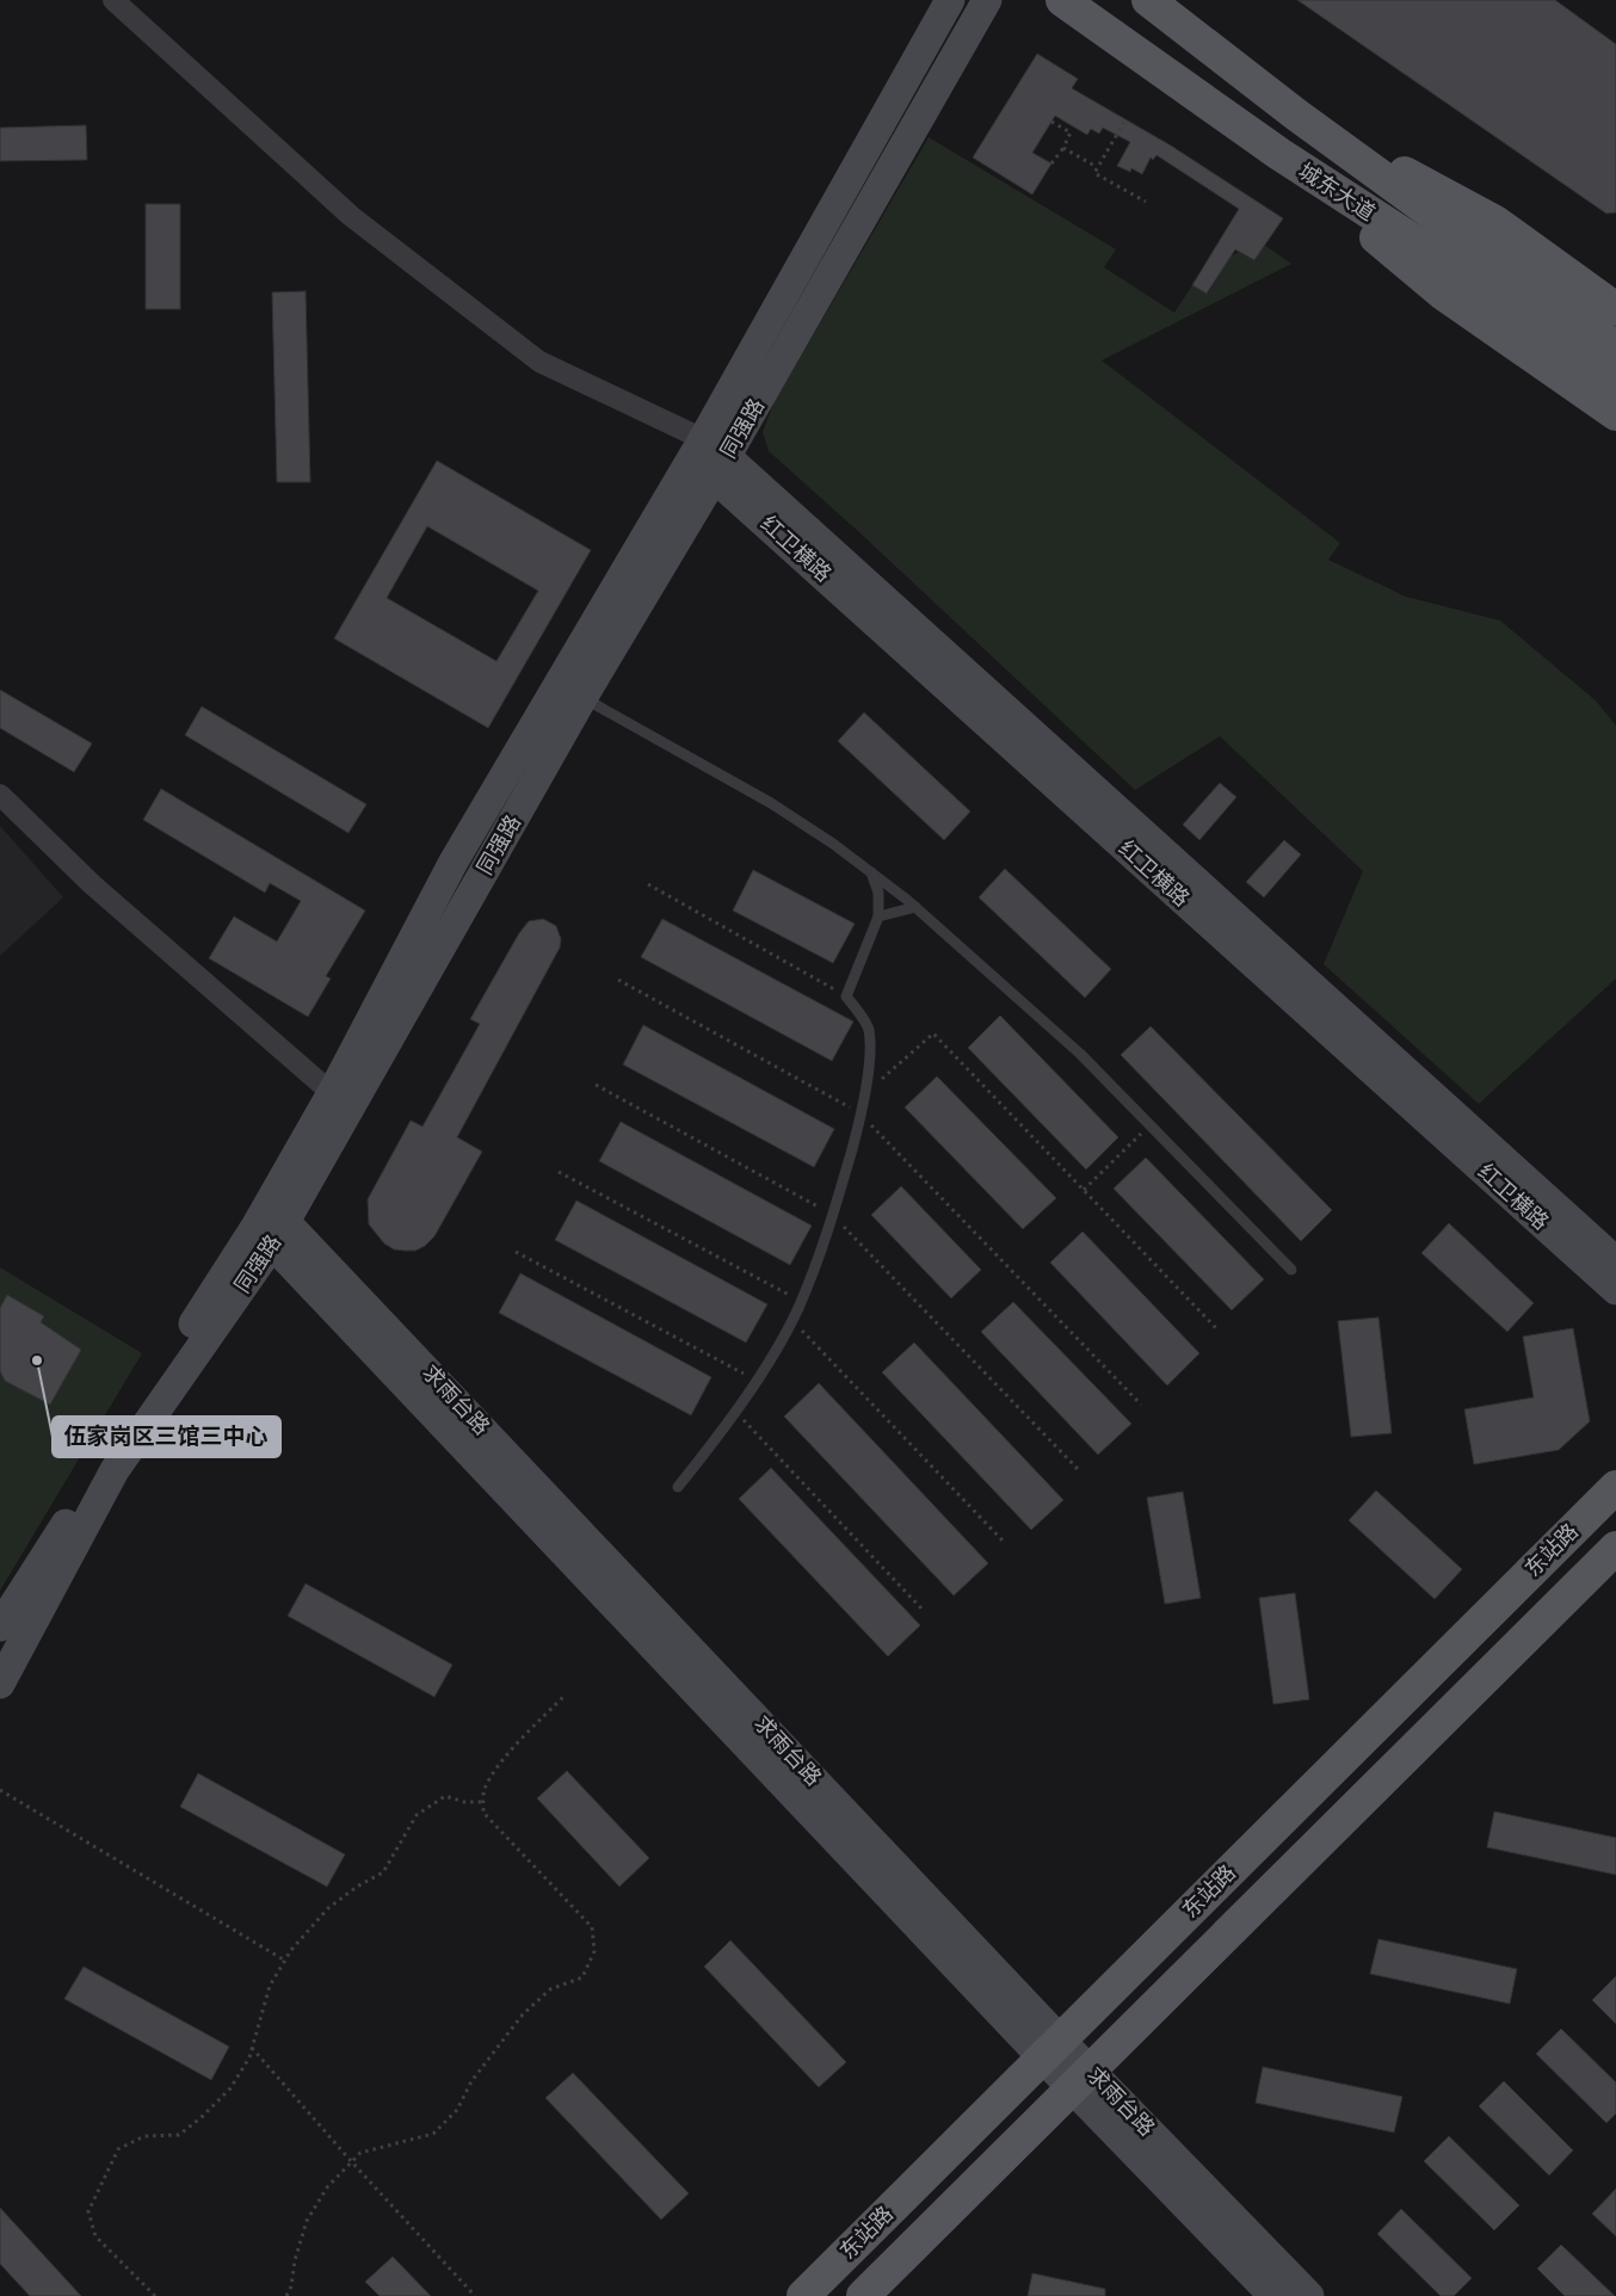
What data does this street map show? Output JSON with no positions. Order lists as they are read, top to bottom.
{
  "streets": {
    "main road": ["城东大道", "东站路"],
    "street": ["同强路", "红卫横路", "求雨台路"]
  },
  "crossings": [
    ["同强路", "红卫横路"],
    ["同强路", "求雨台路"],
    ["求雨台路", "东站路"]
  ],
  "places": ["伍家岗区三馆三中心"]
}
